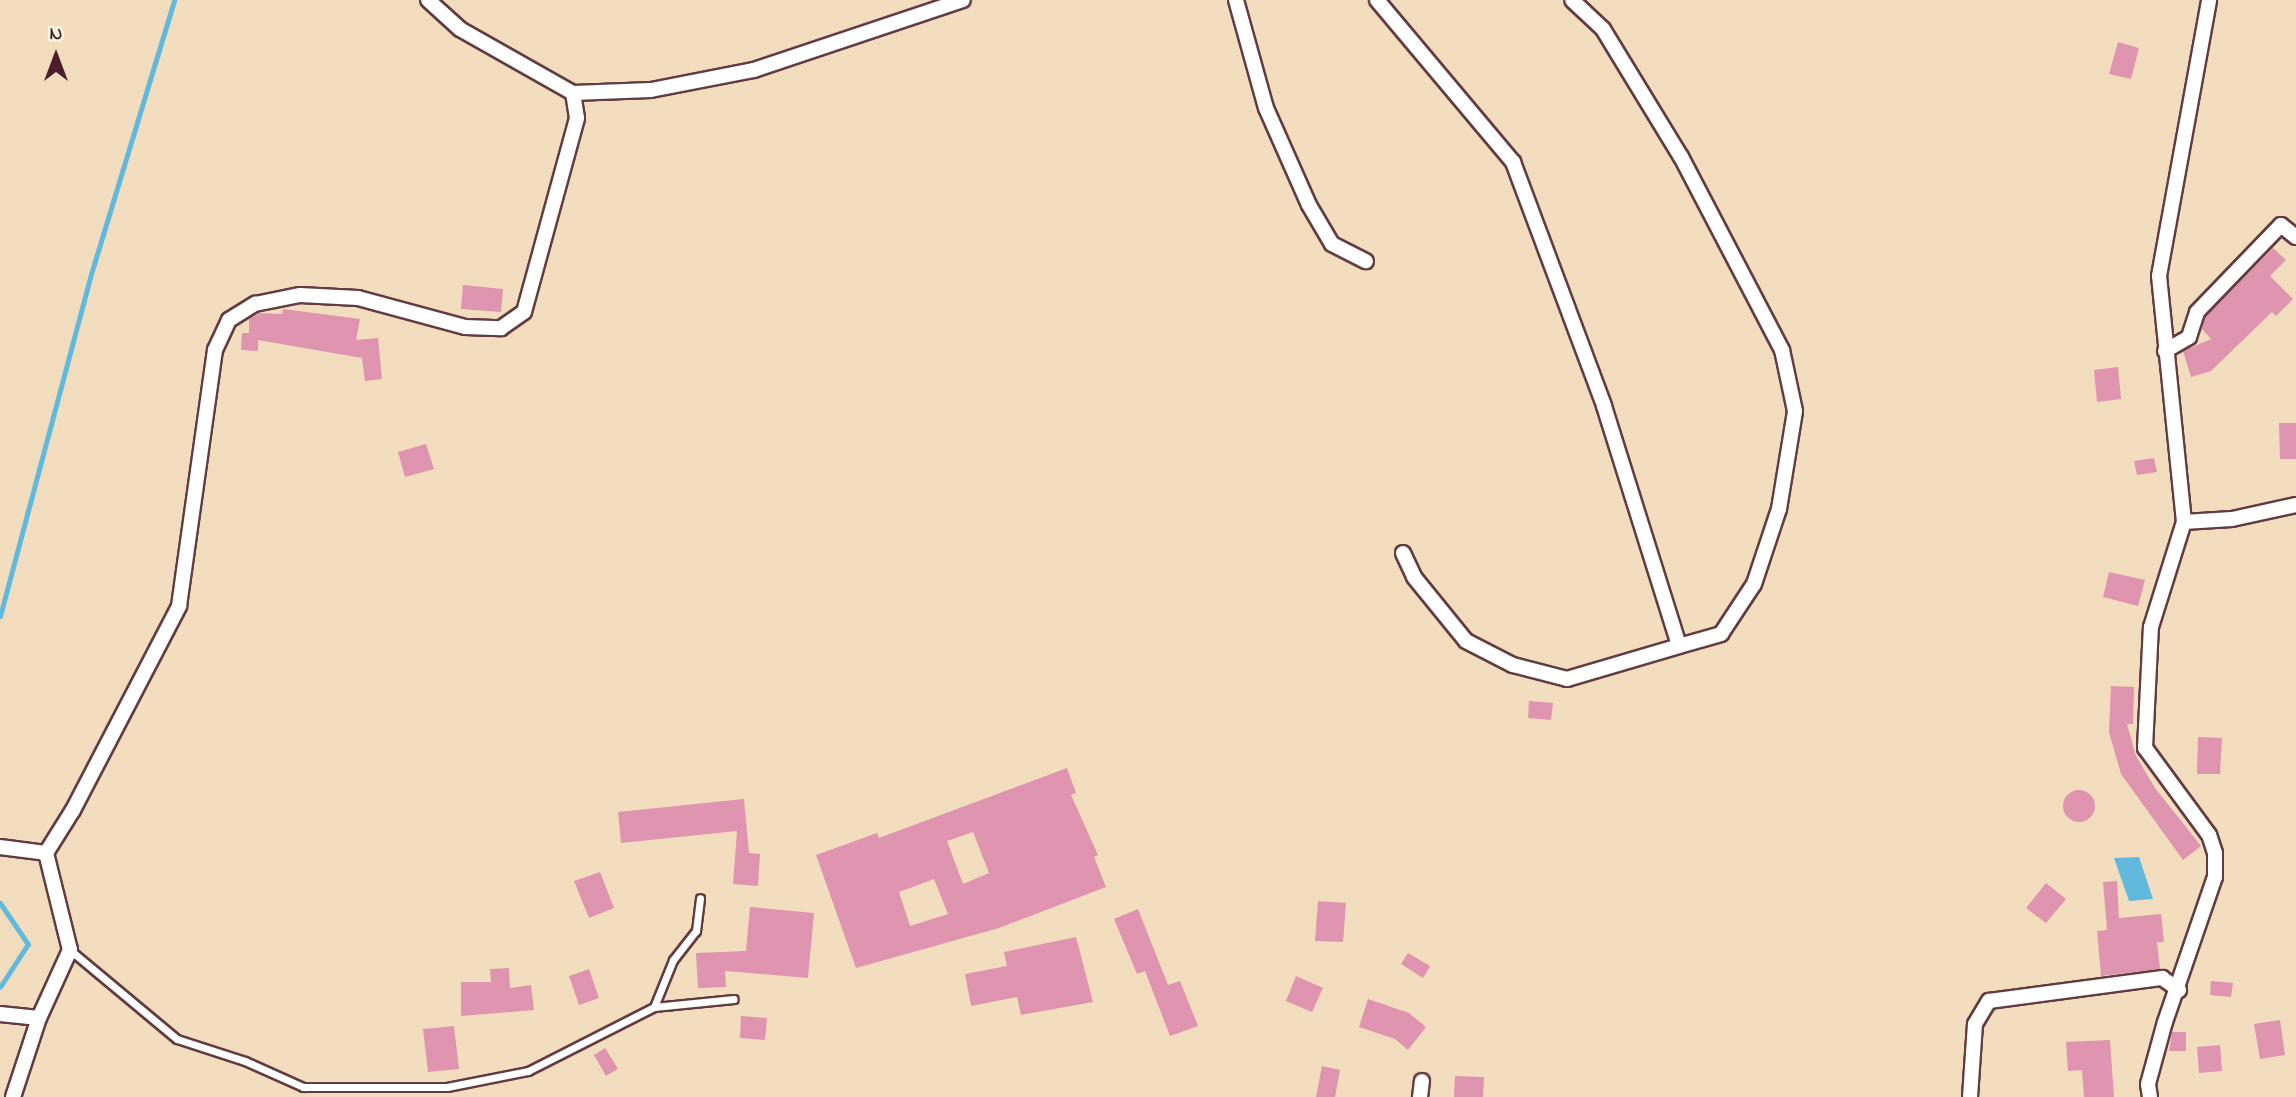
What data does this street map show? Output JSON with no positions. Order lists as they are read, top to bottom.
{
  "north": "top"
}
